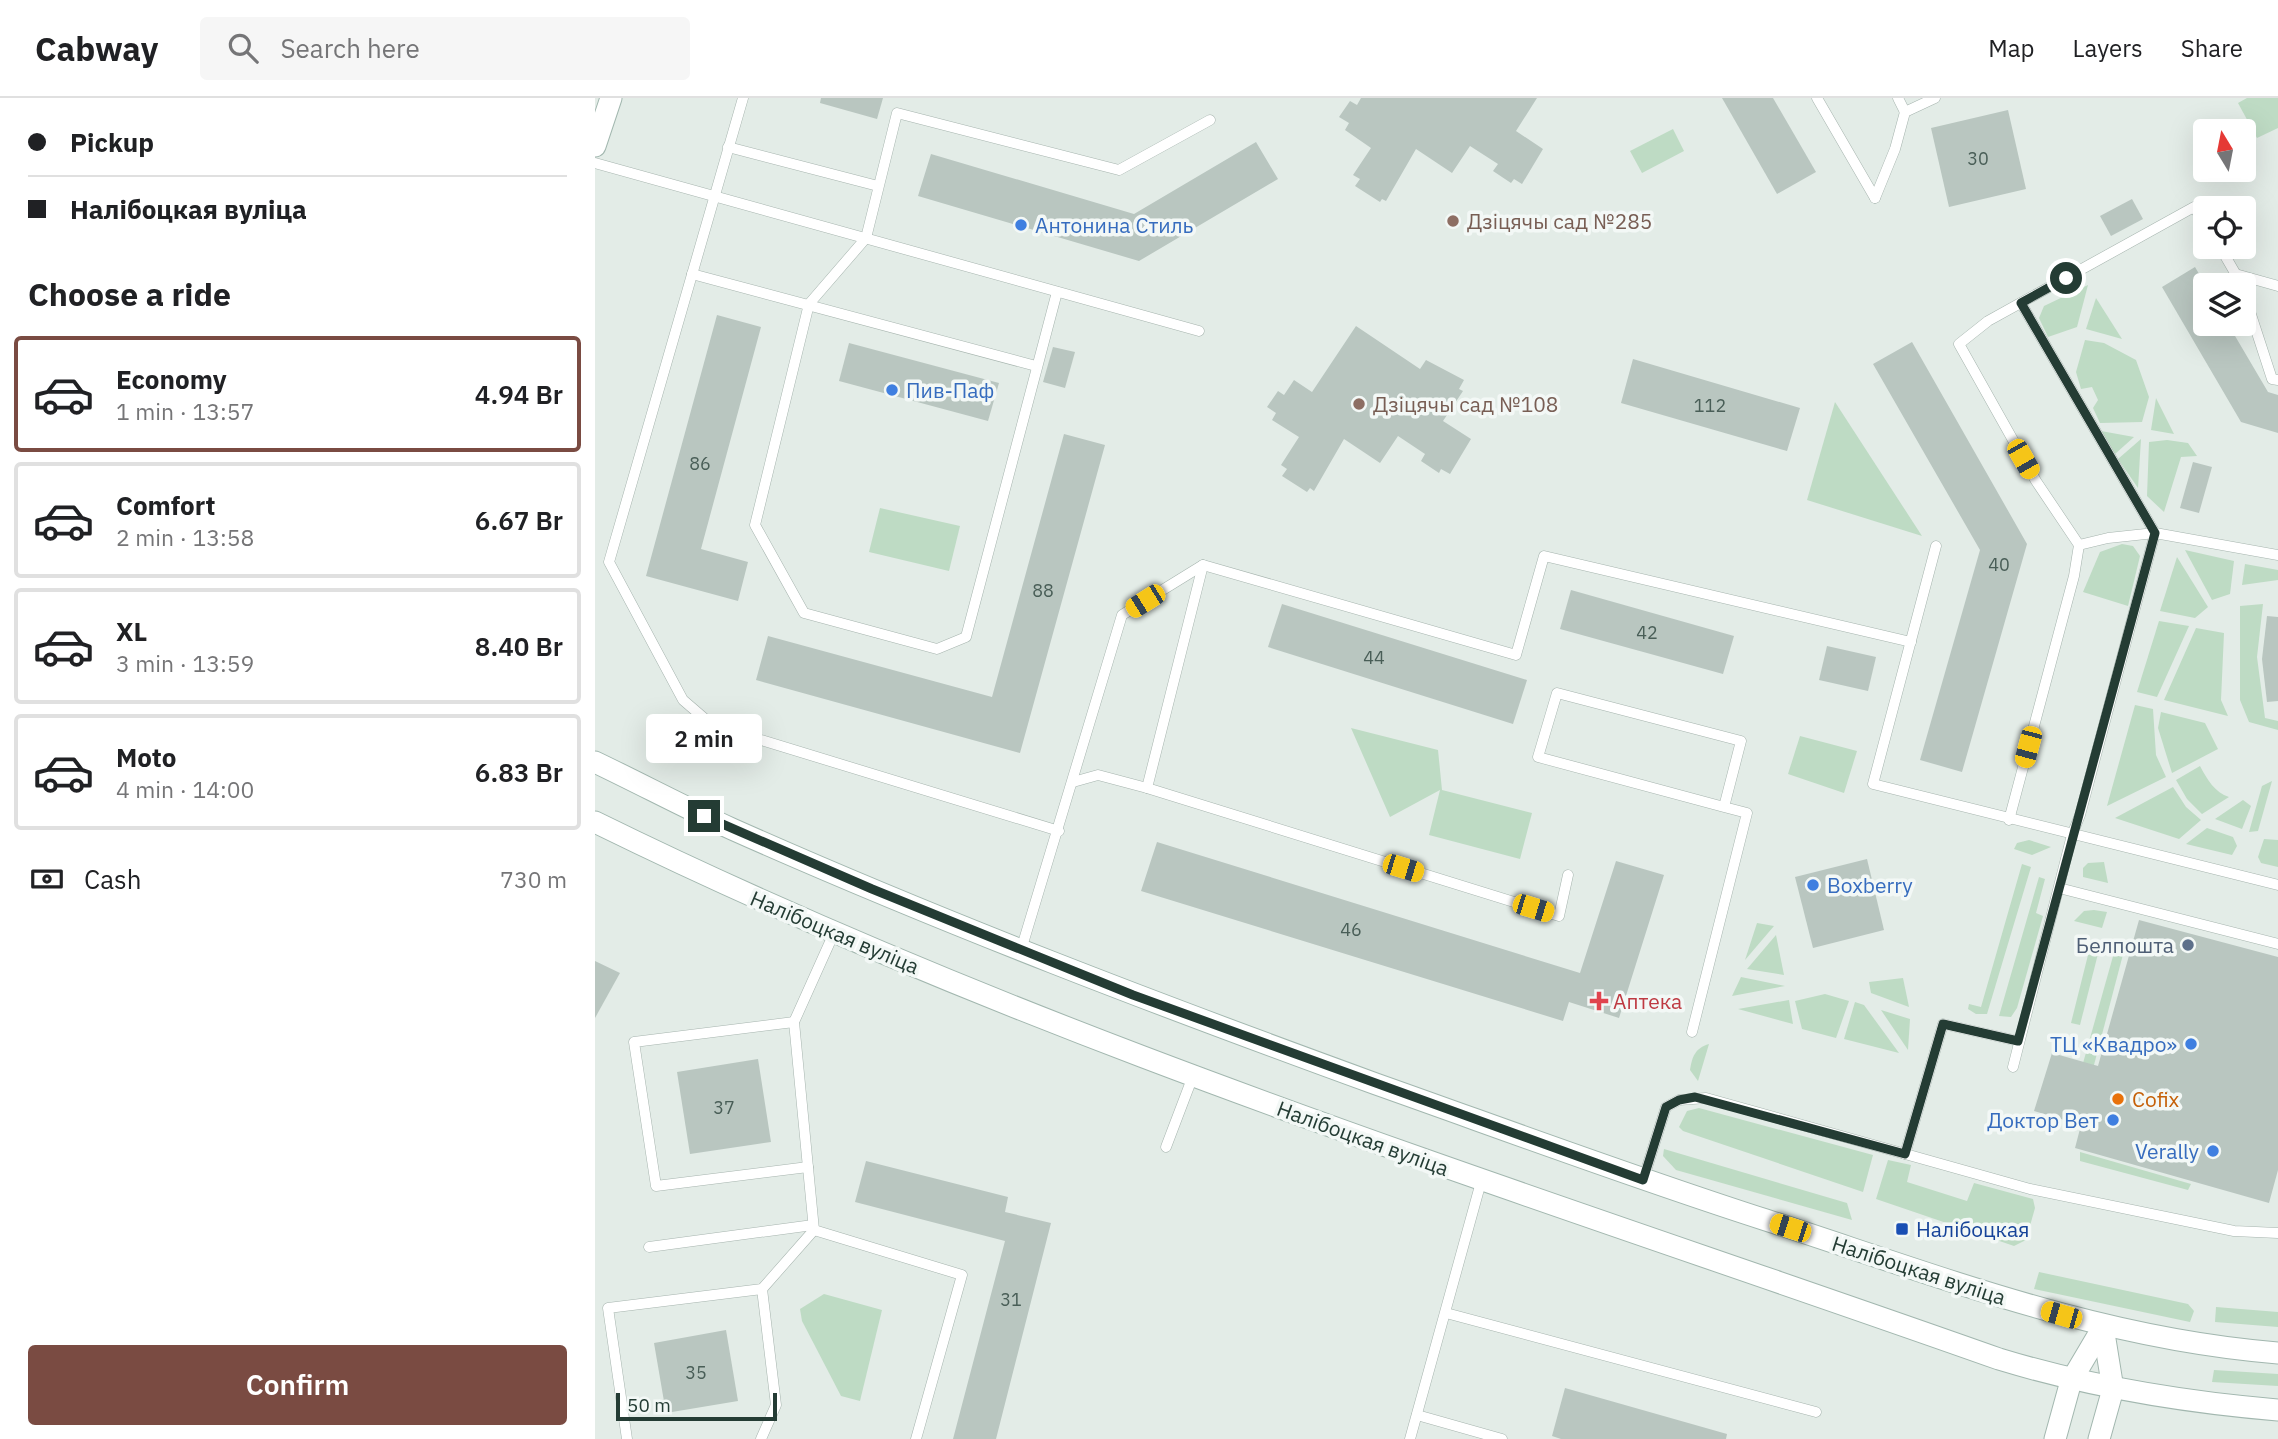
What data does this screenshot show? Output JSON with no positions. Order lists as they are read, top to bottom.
{
  "streets": {
    "main road": ["Налібоцкая вуліца"]
  },
  "places": {
    "other": [
      "Дзіцячы сад №285",
      "Антонина Стиль",
      "Пив-Паф",
      "Дзіцячы сад №108",
      "Boxberry",
      "Белпошта",
      "ТЦ «Квадро»",
      "Cofix",
      "Доктор Вет",
      "Verally"
    ],
    "health": ["Аптека"],
    "transit": ["Налібоцкая"]
  },
  "house_numbers": [
    "30",
    "112",
    "86",
    "40",
    "88",
    "42",
    "44",
    "46",
    "37",
    "31",
    "35"
  ],
  "scale_bar": "50 m",
  "north": "top",
  "page": {
    "header": "Cabway",
    "search": "Search here",
    "nav": ["Map", "Layers", "Share"],
    "banner": ["Pickup", "Налібоцкая вуліца"],
    "heading": "Choose a ride",
    "list": [
      {
        "name": "Economy",
        "note": "1 min · 13:57",
        "value": "4.94 Br"
      },
      {
        "name": "Comfort",
        "note": "2 min · 13:58",
        "value": "6.67 Br"
      },
      {
        "name": "XL",
        "note": "3 min · 13:59",
        "value": "8.40 Br"
      },
      {
        "name": "Moto",
        "note": "4 min · 14:00",
        "value": "6.83 Br"
      }
    ],
    "bubble": "2 min",
    "pay": ["Cash", "730 m"],
    "buttons": "Confirm",
    "scale": "50 m"
  }
}
